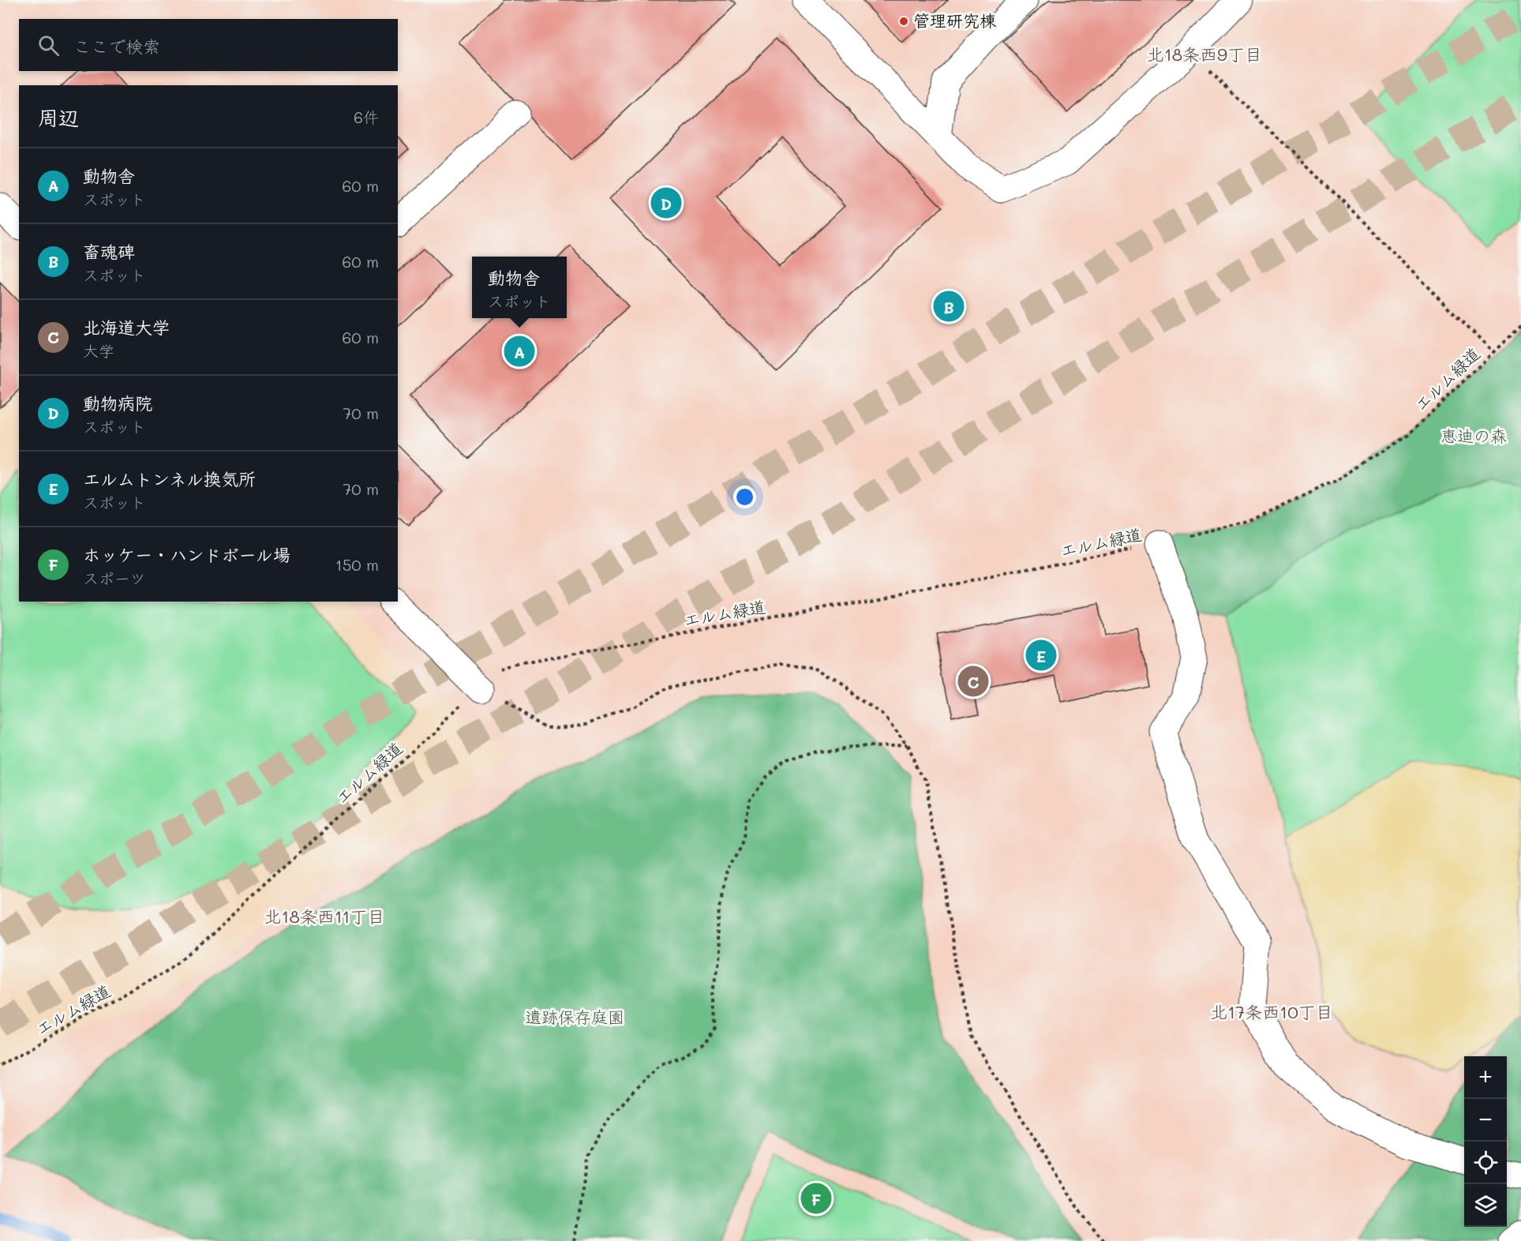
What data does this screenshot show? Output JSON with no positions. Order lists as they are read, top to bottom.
{
  "streets": {
    "path": ["エルム緑道"]
  },
  "districts": ["北18条西9丁目", "北18条西11丁目", "北17条西10丁目"],
  "parks": ["恵迪の森", "遺跡保存庭園"],
  "places": ["管理研究棟"],
  "page": {
    "search": "ここで検索",
    "heading": ["周辺", "6件"],
    "list": [
      {
        "mark": "A",
        "name": "動物舎",
        "note": "スポット",
        "value": "60 m"
      },
      {
        "mark": "B",
        "name": "畜魂碑",
        "note": "スポット",
        "value": "60 m"
      },
      {
        "mark": "C",
        "name": "北海道大学",
        "note": "大学",
        "value": "60 m"
      },
      {
        "mark": "D",
        "name": "動物病院",
        "note": "スポット",
        "value": "70 m"
      },
      {
        "mark": "E",
        "name": "エルムトンネル換気所",
        "note": "スポット",
        "value": "70 m"
      },
      {
        "mark": "F",
        "name": "ホッケー・ハンドボール場",
        "note": "スポーツ",
        "value": "150 m"
      }
    ],
    "pins": [
      "D",
      "B",
      "A",
      "E",
      "C",
      "F"
    ],
    "popup": ["動物舎", "スポット"],
    "map_buttons": ["+", "−"]
  }
}
